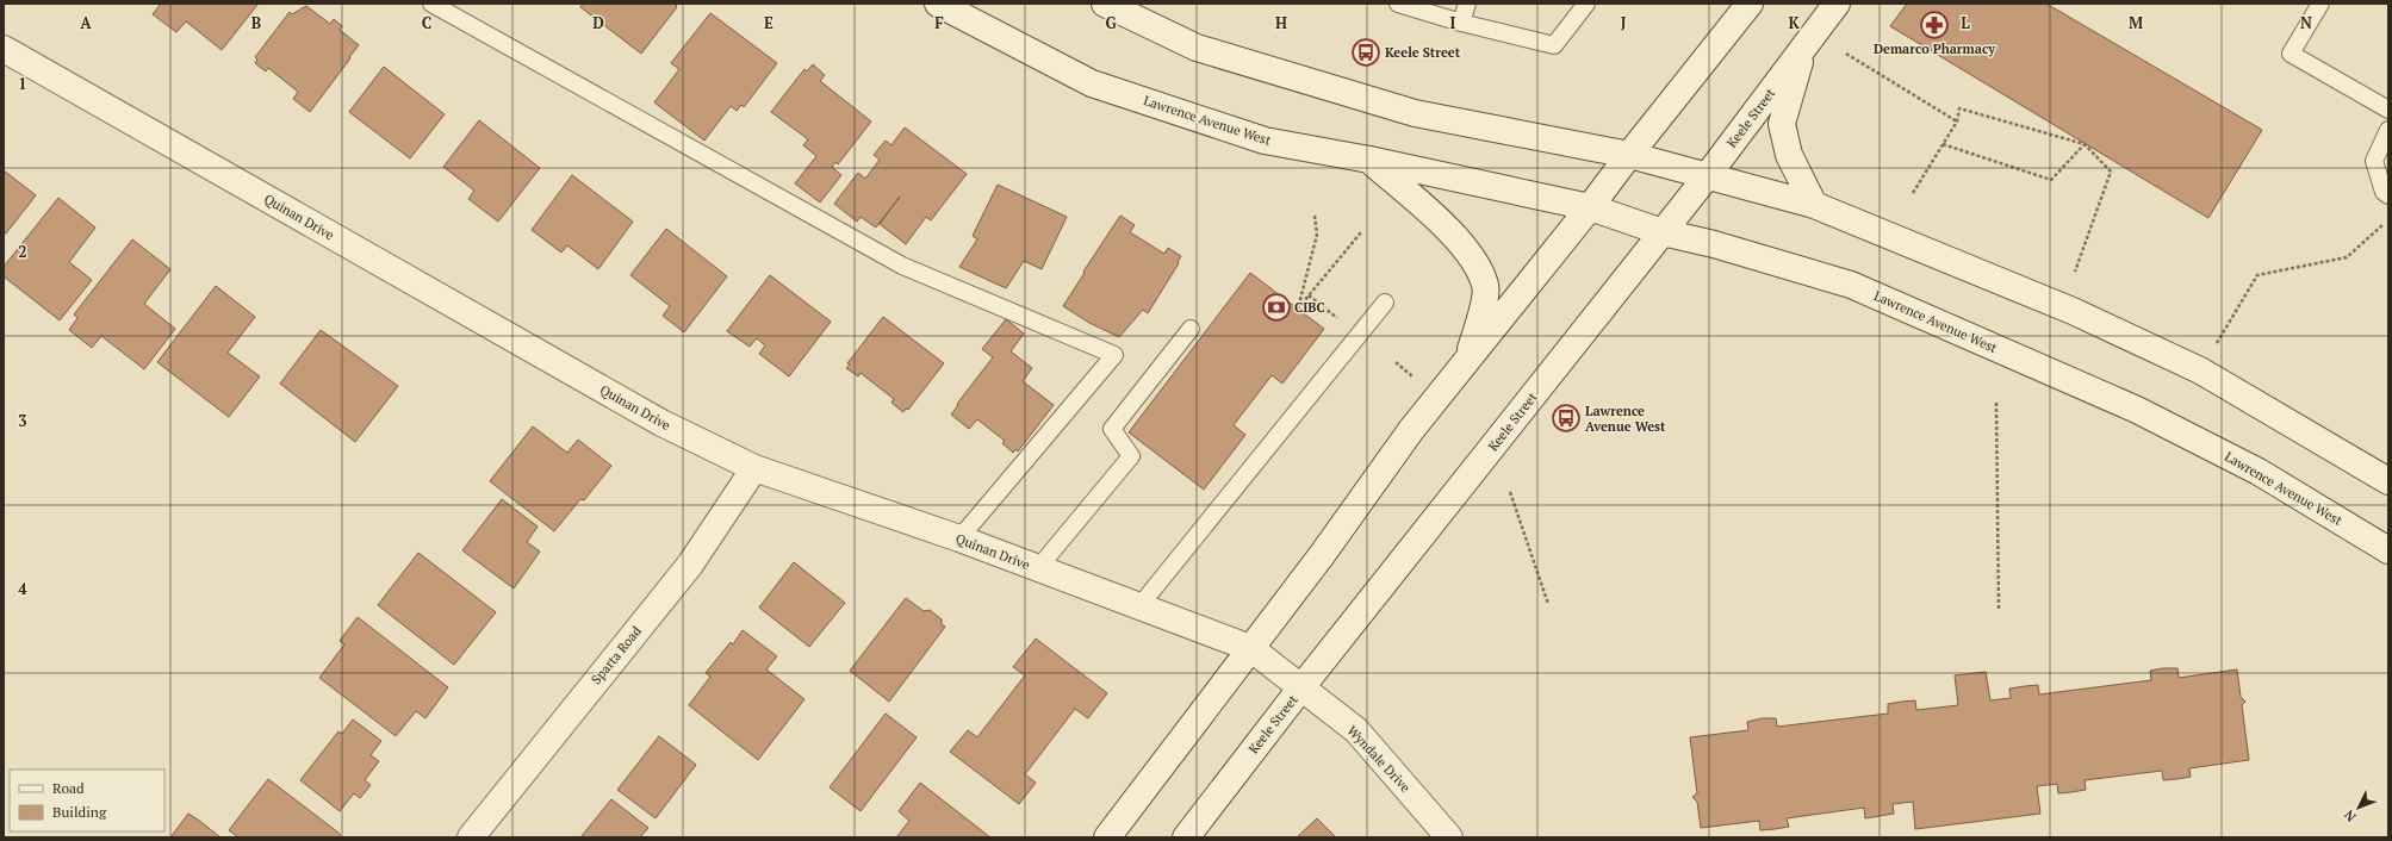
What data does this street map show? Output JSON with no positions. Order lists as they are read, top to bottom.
{
  "streets": {
    "main road": [
      "Keele Street",
      "Lawrence Avenue West",
      "Quinan Drive",
      "Sparta Road",
      "Wyndale Drive"
    ]
  },
  "crossings": [
    ["Keele Street", "Lawrence Avenue West"],
    ["Keele Street", "Quinan Drive"],
    ["Keele Street", "Wyndale Drive"],
    ["Quinan Drive", "Sparta Road"],
    ["Quinan Drive", "Wyndale Drive"]
  ],
  "places": {
    "pharmacy": ["Demarco Pharmacy"],
    "bus stop": ["Keele Street", "Lawrence Avenue West"],
    "bank": ["CIBC"]
  },
  "legend": ["Road", "Building"],
  "north": "bottom left",
  "grid": {
    "columns": [
      "A",
      "B",
      "C",
      "D",
      "E",
      "F",
      "G",
      "H",
      "I",
      "J",
      "K",
      "L",
      "M",
      "N"
    ],
    "rows": [
      "1",
      "2",
      "3",
      "4"
    ]
  }
}
